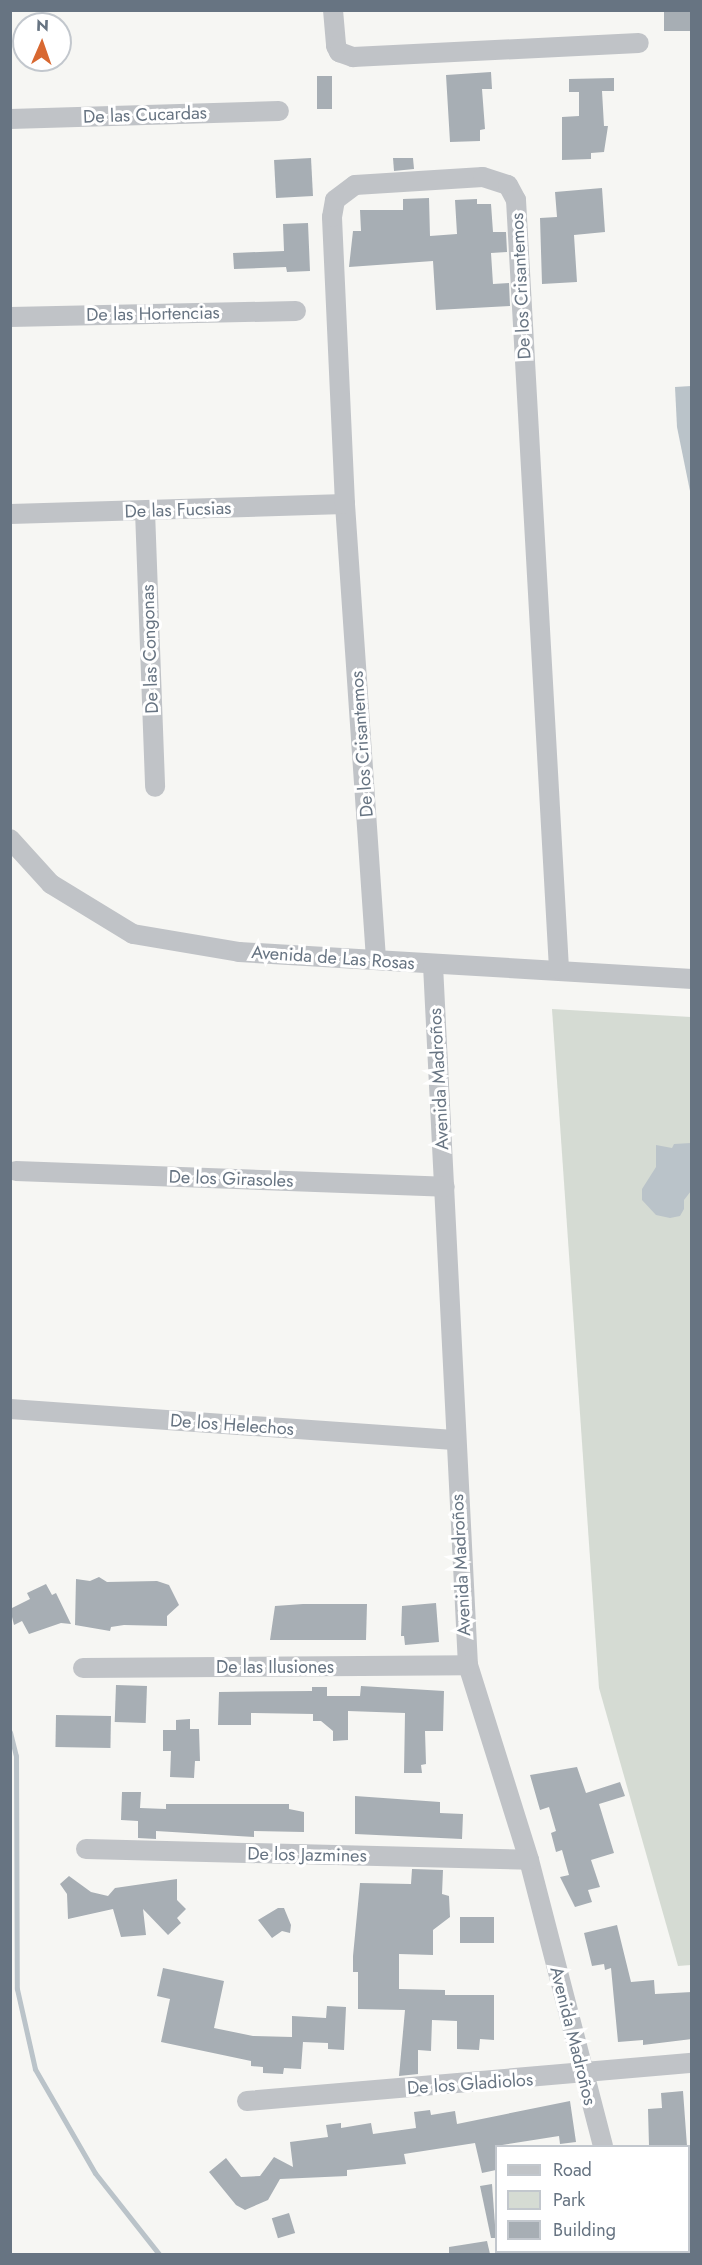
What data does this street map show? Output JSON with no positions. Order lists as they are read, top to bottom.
{
  "streets": {
    "street": [
      "De las Cucardas",
      "De los Crisantemos",
      "De las Hortencias",
      "De las Fucsias",
      "De las Congonas",
      "Avenida de Las Rosas",
      "Avenida Madroños",
      "De los Girasoles",
      "De los Helechos",
      "De las Ilusiones",
      "De los Jazmines",
      "De los Gladiolos"
    ]
  },
  "crossings": [
    ["De los Crisantemos", "De las Fucsias"],
    ["De los Crisantemos", "Avenida de Las Rosas"],
    ["De las Fucsias", "De las Congonas"],
    ["Avenida de Las Rosas", "Avenida Madroños"],
    ["Avenida Madroños", "De los Girasoles"],
    ["Avenida Madroños", "De los Helechos"],
    ["Avenida Madroños", "De las Ilusiones"],
    ["Avenida Madroños", "De los Jazmines"],
    ["Avenida Madroños", "De los Gladiolos"]
  ],
  "legend": ["Road", "Park", "Building"],
  "north": "top"
}
